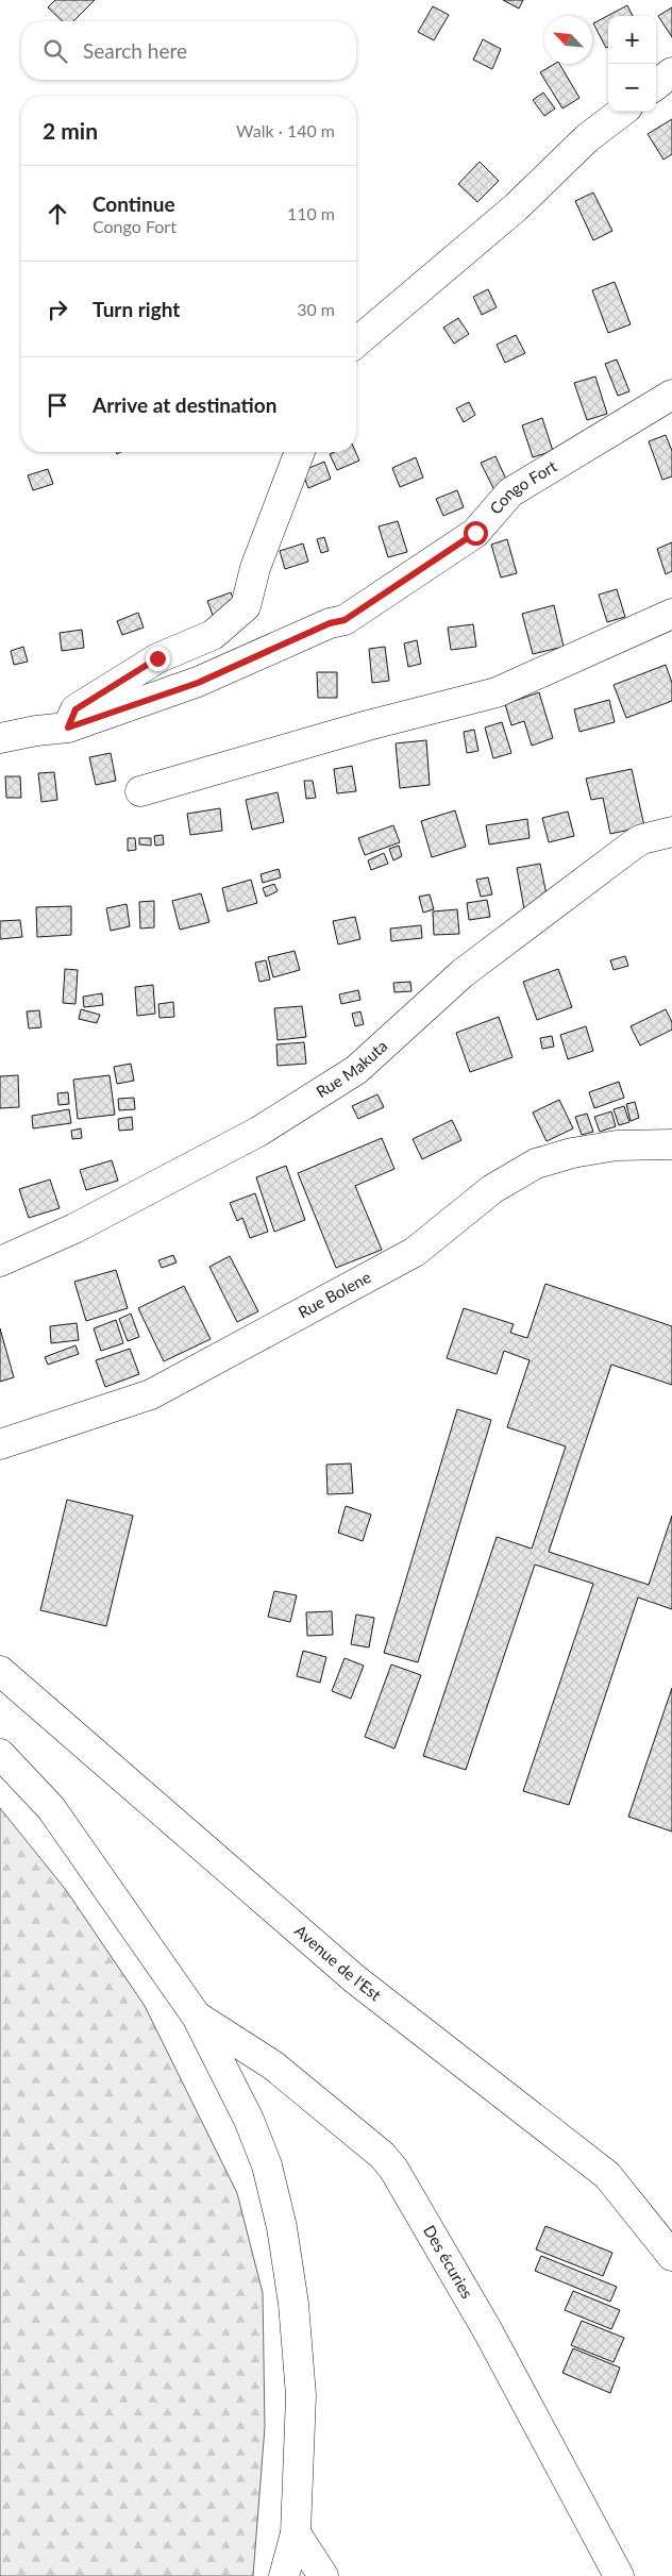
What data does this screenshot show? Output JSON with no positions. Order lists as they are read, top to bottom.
{
  "streets": {
    "street": [
      "Congo Fort",
      "Rue Makuta",
      "Rue Bolene",
      "Avenue de l'Est",
      "Des écuries"
    ]
  },
  "north": "top left",
  "page": {
    "map_buttons": ["+", "−"],
    "search": "Search here",
    "heading": ["2 min", "Walk · 140 m"],
    "list": [
      ["Continue", "Congo Fort", "110 m"],
      ["Turn right", "30 m"],
      "Arrive at destination"
    ]
  }
}
